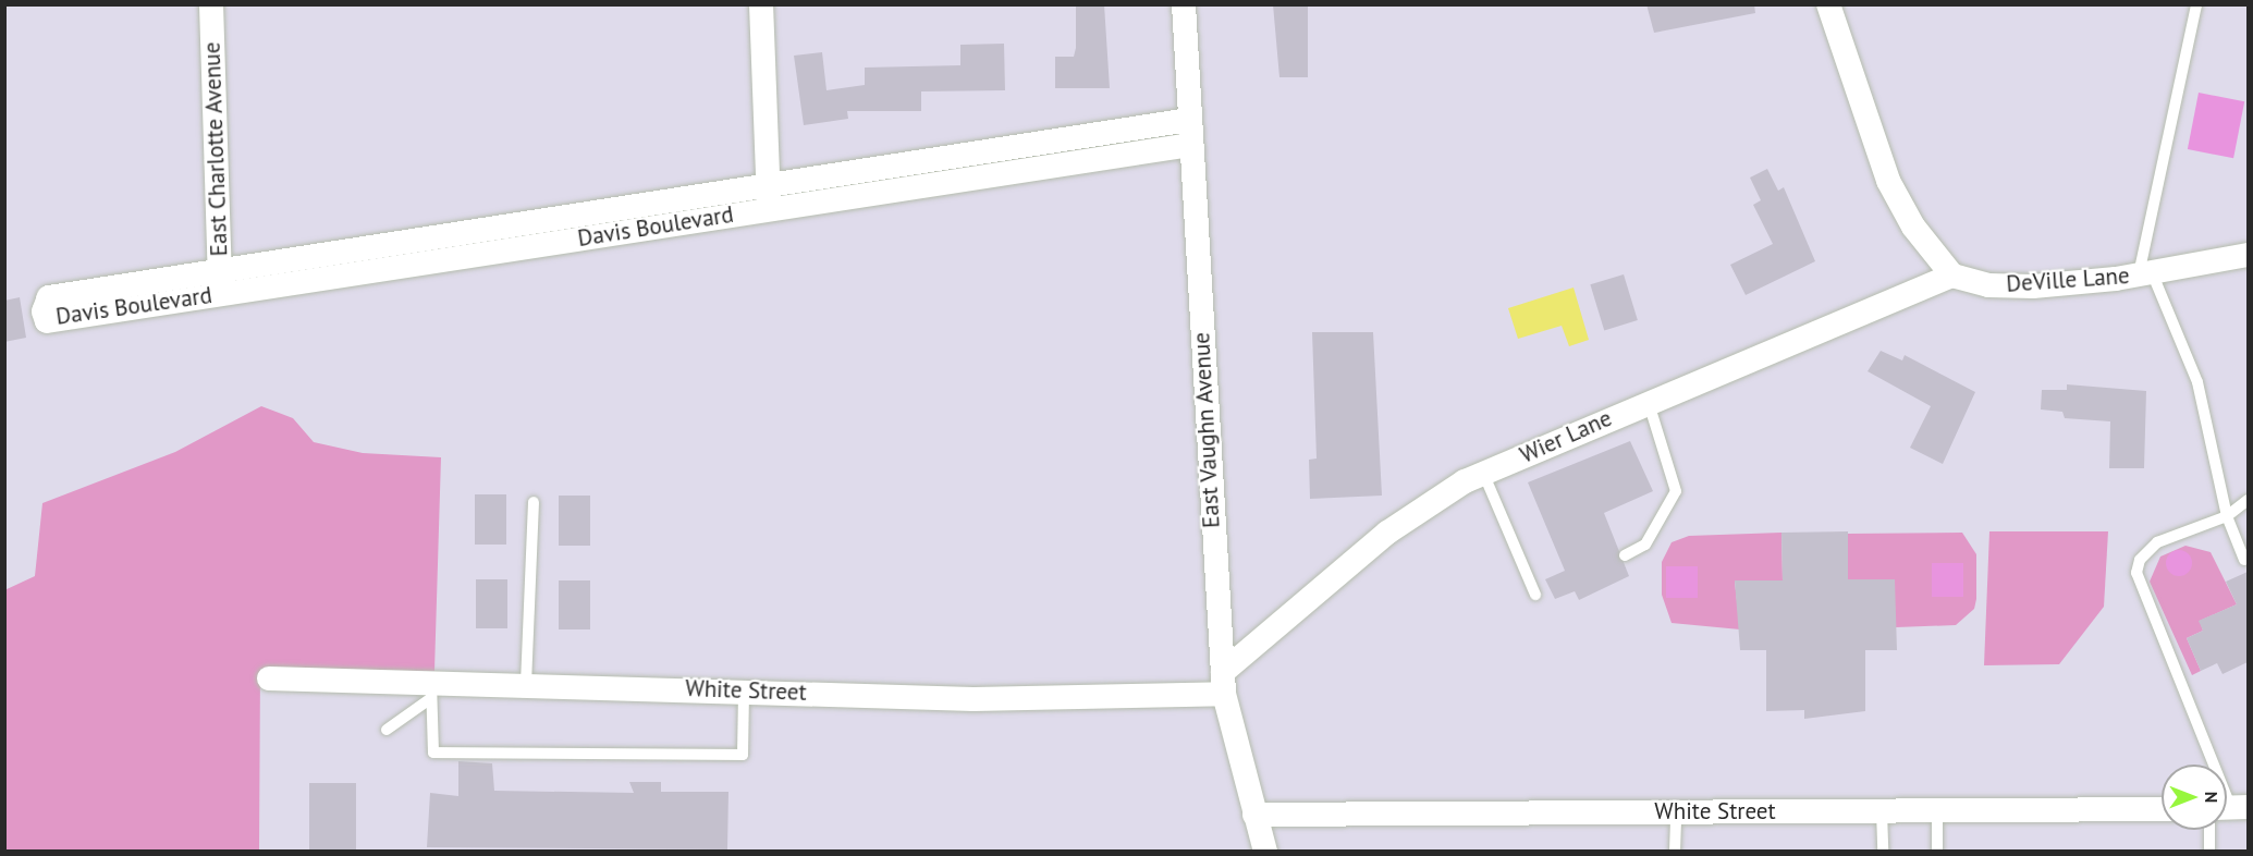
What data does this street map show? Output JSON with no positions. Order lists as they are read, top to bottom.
{
  "streets": {
    "street": [
      "East Charlotte Avenue",
      "Davis Boulevard",
      "DeVille Lane",
      "East Vaughn Avenue",
      "Wier Lane",
      "White Street"
    ]
  },
  "crossings": [
    ["East Charlotte Avenue", "Davis Boulevard"],
    ["Davis Boulevard", "East Vaughn Avenue"],
    ["DeVille Lane", "Wier Lane"],
    ["East Vaughn Avenue", "Wier Lane"],
    ["East Vaughn Avenue", "White Street"],
    ["Wier Lane", "White Street"]
  ],
  "north": "right"
}
